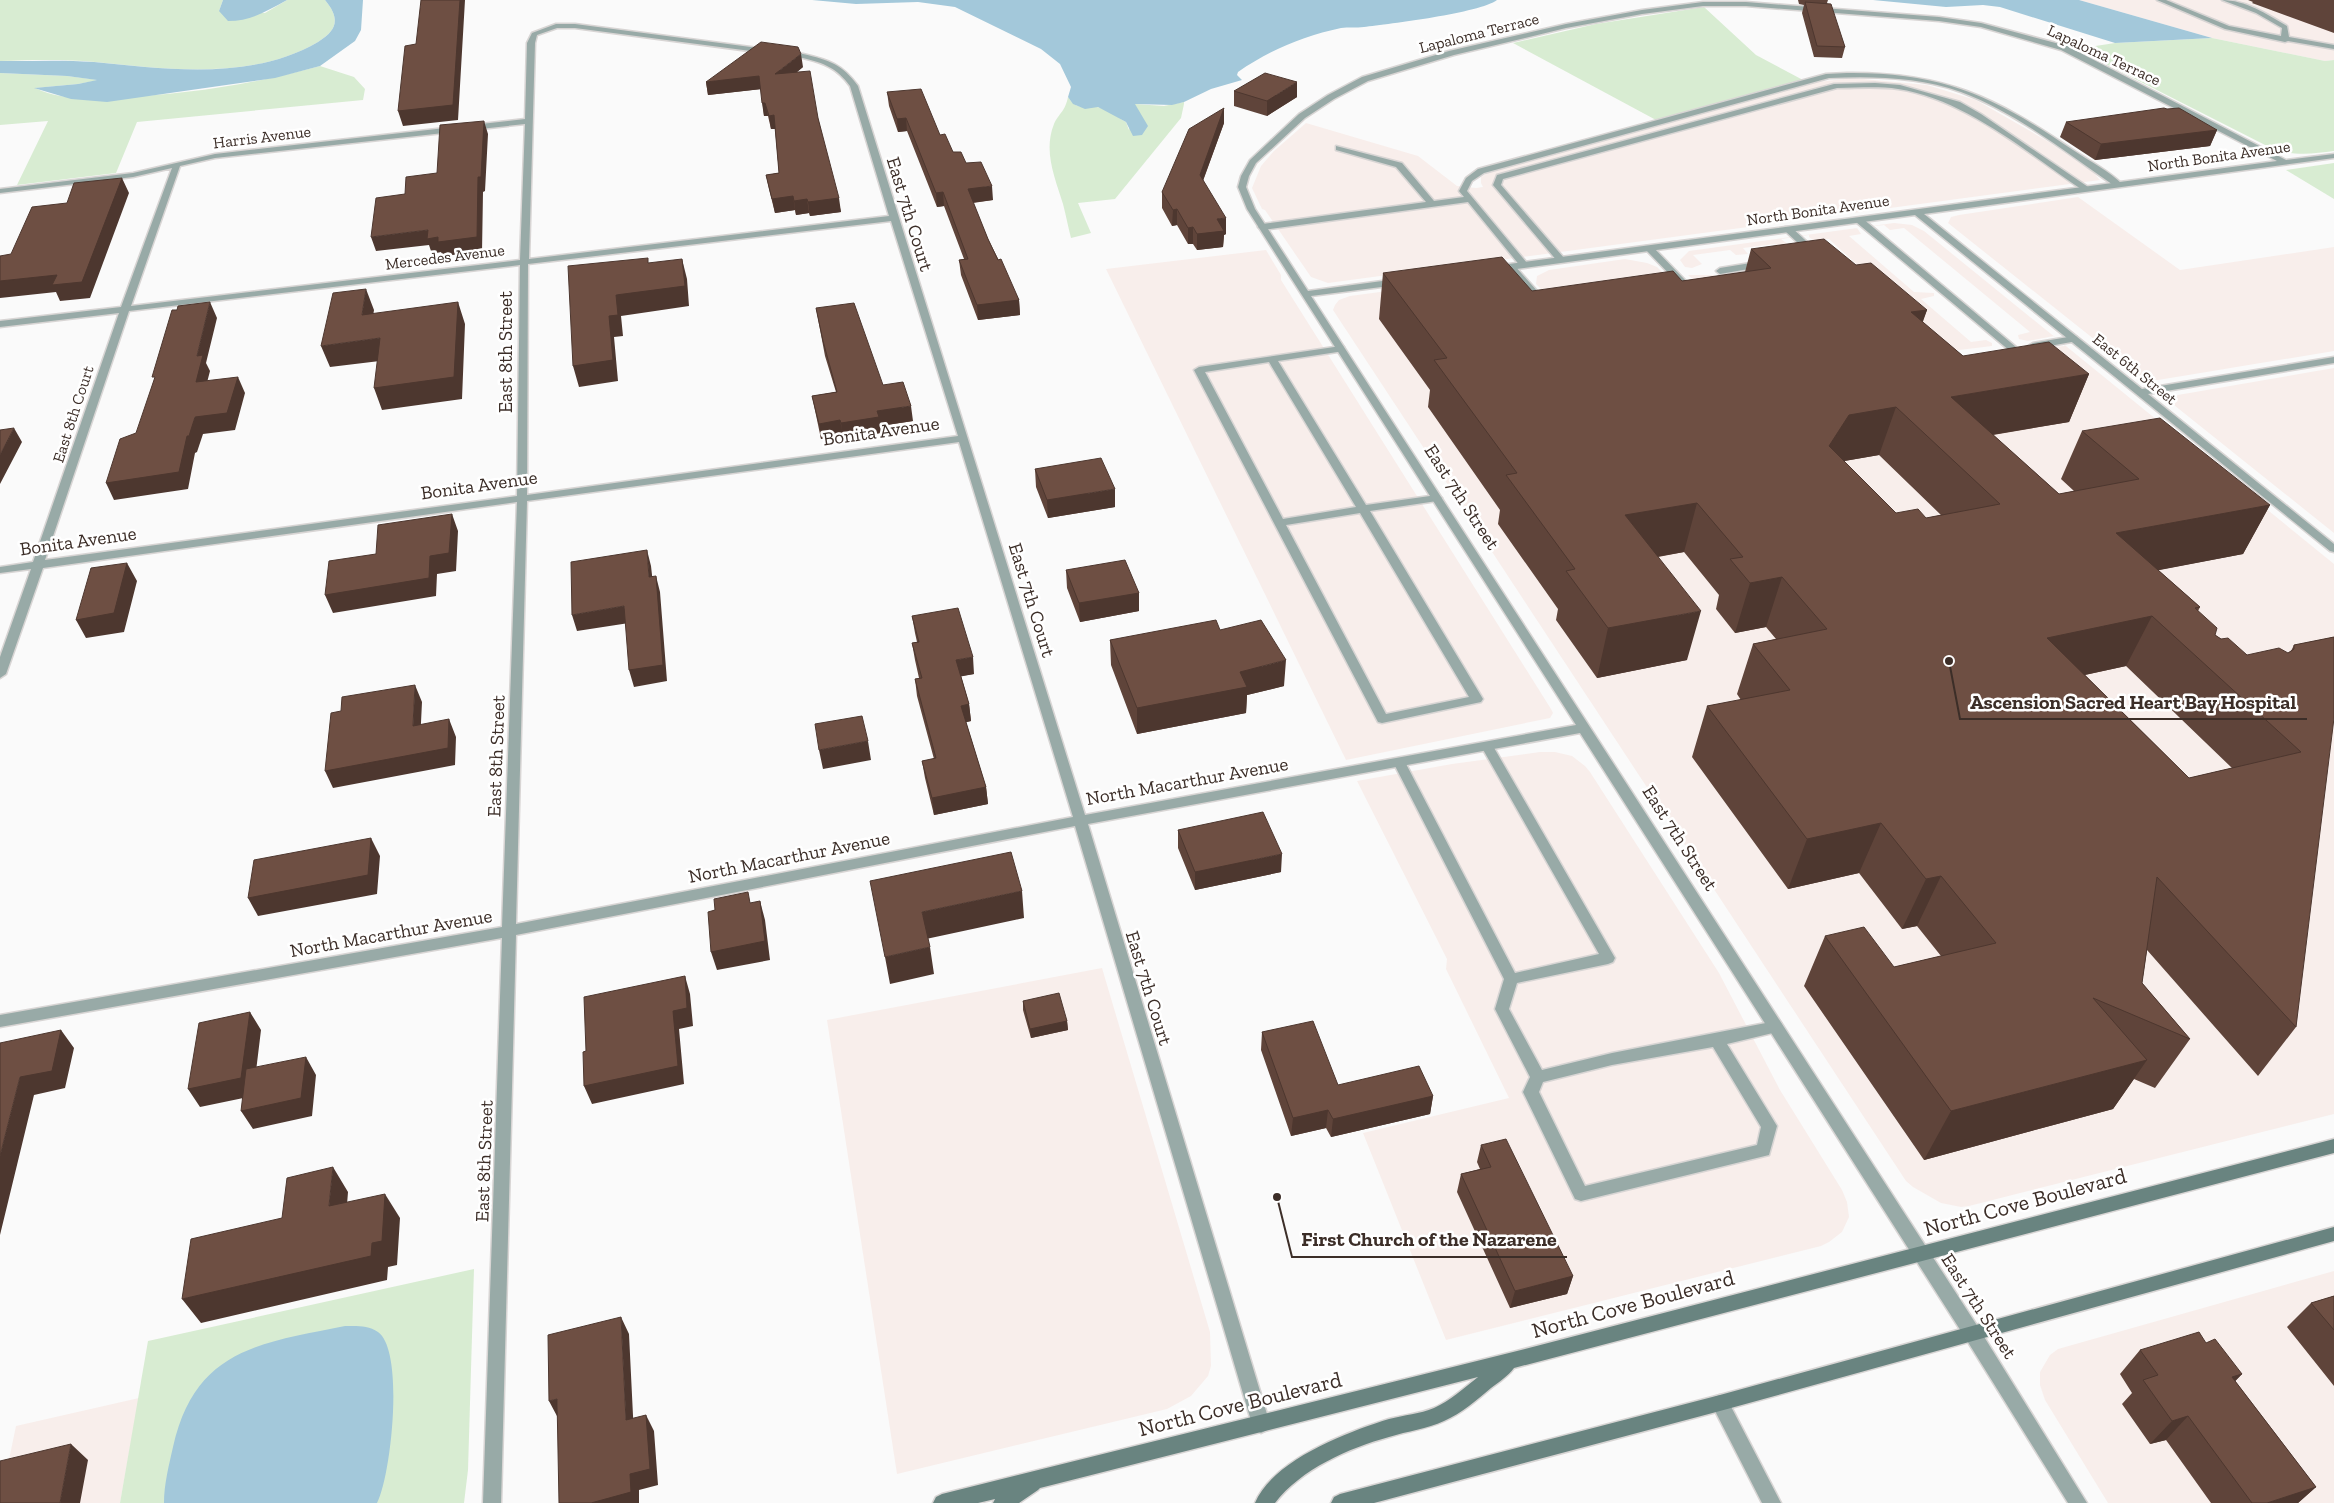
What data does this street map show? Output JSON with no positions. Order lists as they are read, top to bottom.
{
  "streets": {
    "main road": ["North Cove Boulevard"],
    "street": [
      "Lapaloma Terrace",
      "Harris Avenue",
      "North Bonita Avenue",
      "East 7th Court",
      "Mercedes Avenue",
      "East 8th Street",
      "East 6th Street",
      "East 8th Court",
      "Bonita Avenue",
      "East 7th Street",
      "North Macarthur Avenue"
    ]
  },
  "crossings": [
    ["Lapaloma Terrace", "North Bonita Avenue"],
    ["Lapaloma Terrace", "East 7th Street"],
    ["Harris Avenue", "East 8th Street"],
    ["Harris Avenue", "East 8th Court"],
    ["North Bonita Avenue", "East 6th Street"],
    ["East 7th Court", "Mercedes Avenue"],
    ["East 7th Court", "East 8th Street"],
    ["East 7th Court", "Bonita Avenue"],
    ["East 7th Court", "North Macarthur Avenue"],
    ["East 7th Court", "North Cove Boulevard"],
    ["Mercedes Avenue", "East 8th Street"],
    ["Mercedes Avenue", "East 8th Court"],
    ["East 8th Street", "Bonita Avenue"],
    ["East 8th Street", "North Macarthur Avenue"],
    ["East 8th Court", "Bonita Avenue"],
    ["East 7th Street", "North Macarthur Avenue"],
    ["East 7th Street", "North Cove Boulevard"]
  ],
  "places": ["Ascension Sacred Heart Bay Hospital", "First Church of the Nazarene"]
}
